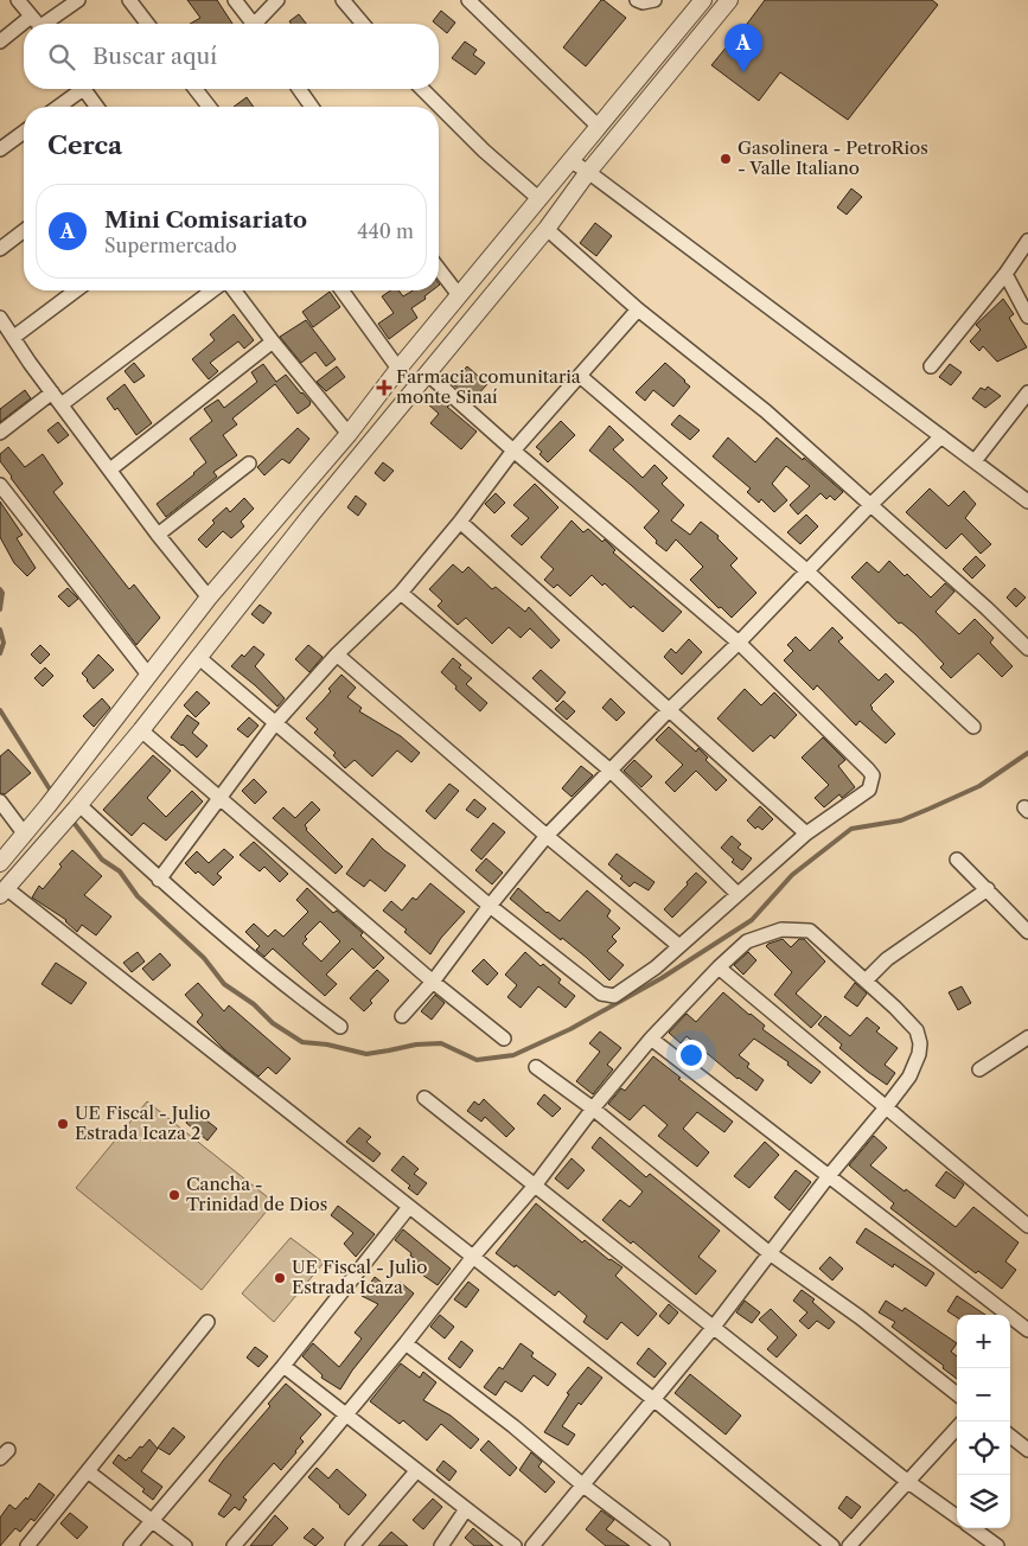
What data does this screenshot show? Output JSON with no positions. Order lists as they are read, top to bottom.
{
  "places": {
    "other": [
      "Gasolinera - PetroRios - Valle Italiano",
      "UE Fiscal - Julio Estrada Icaza 2",
      "Cancha - Trinidad de Dios",
      "UE Fiscal - Julio Estrada Icaza"
    ],
    "health": ["Farmacia comunitaria monte Sinaí"]
  },
  "page": {
    "pins": "A",
    "search": "Buscar aquí",
    "heading": "Cerca",
    "list": [
      {
        "mark": "A",
        "name": "Mini Comisariato",
        "note": "Supermercado",
        "value": "440 m"
      }
    ],
    "map_buttons": ["+", "−"]
  }
}
